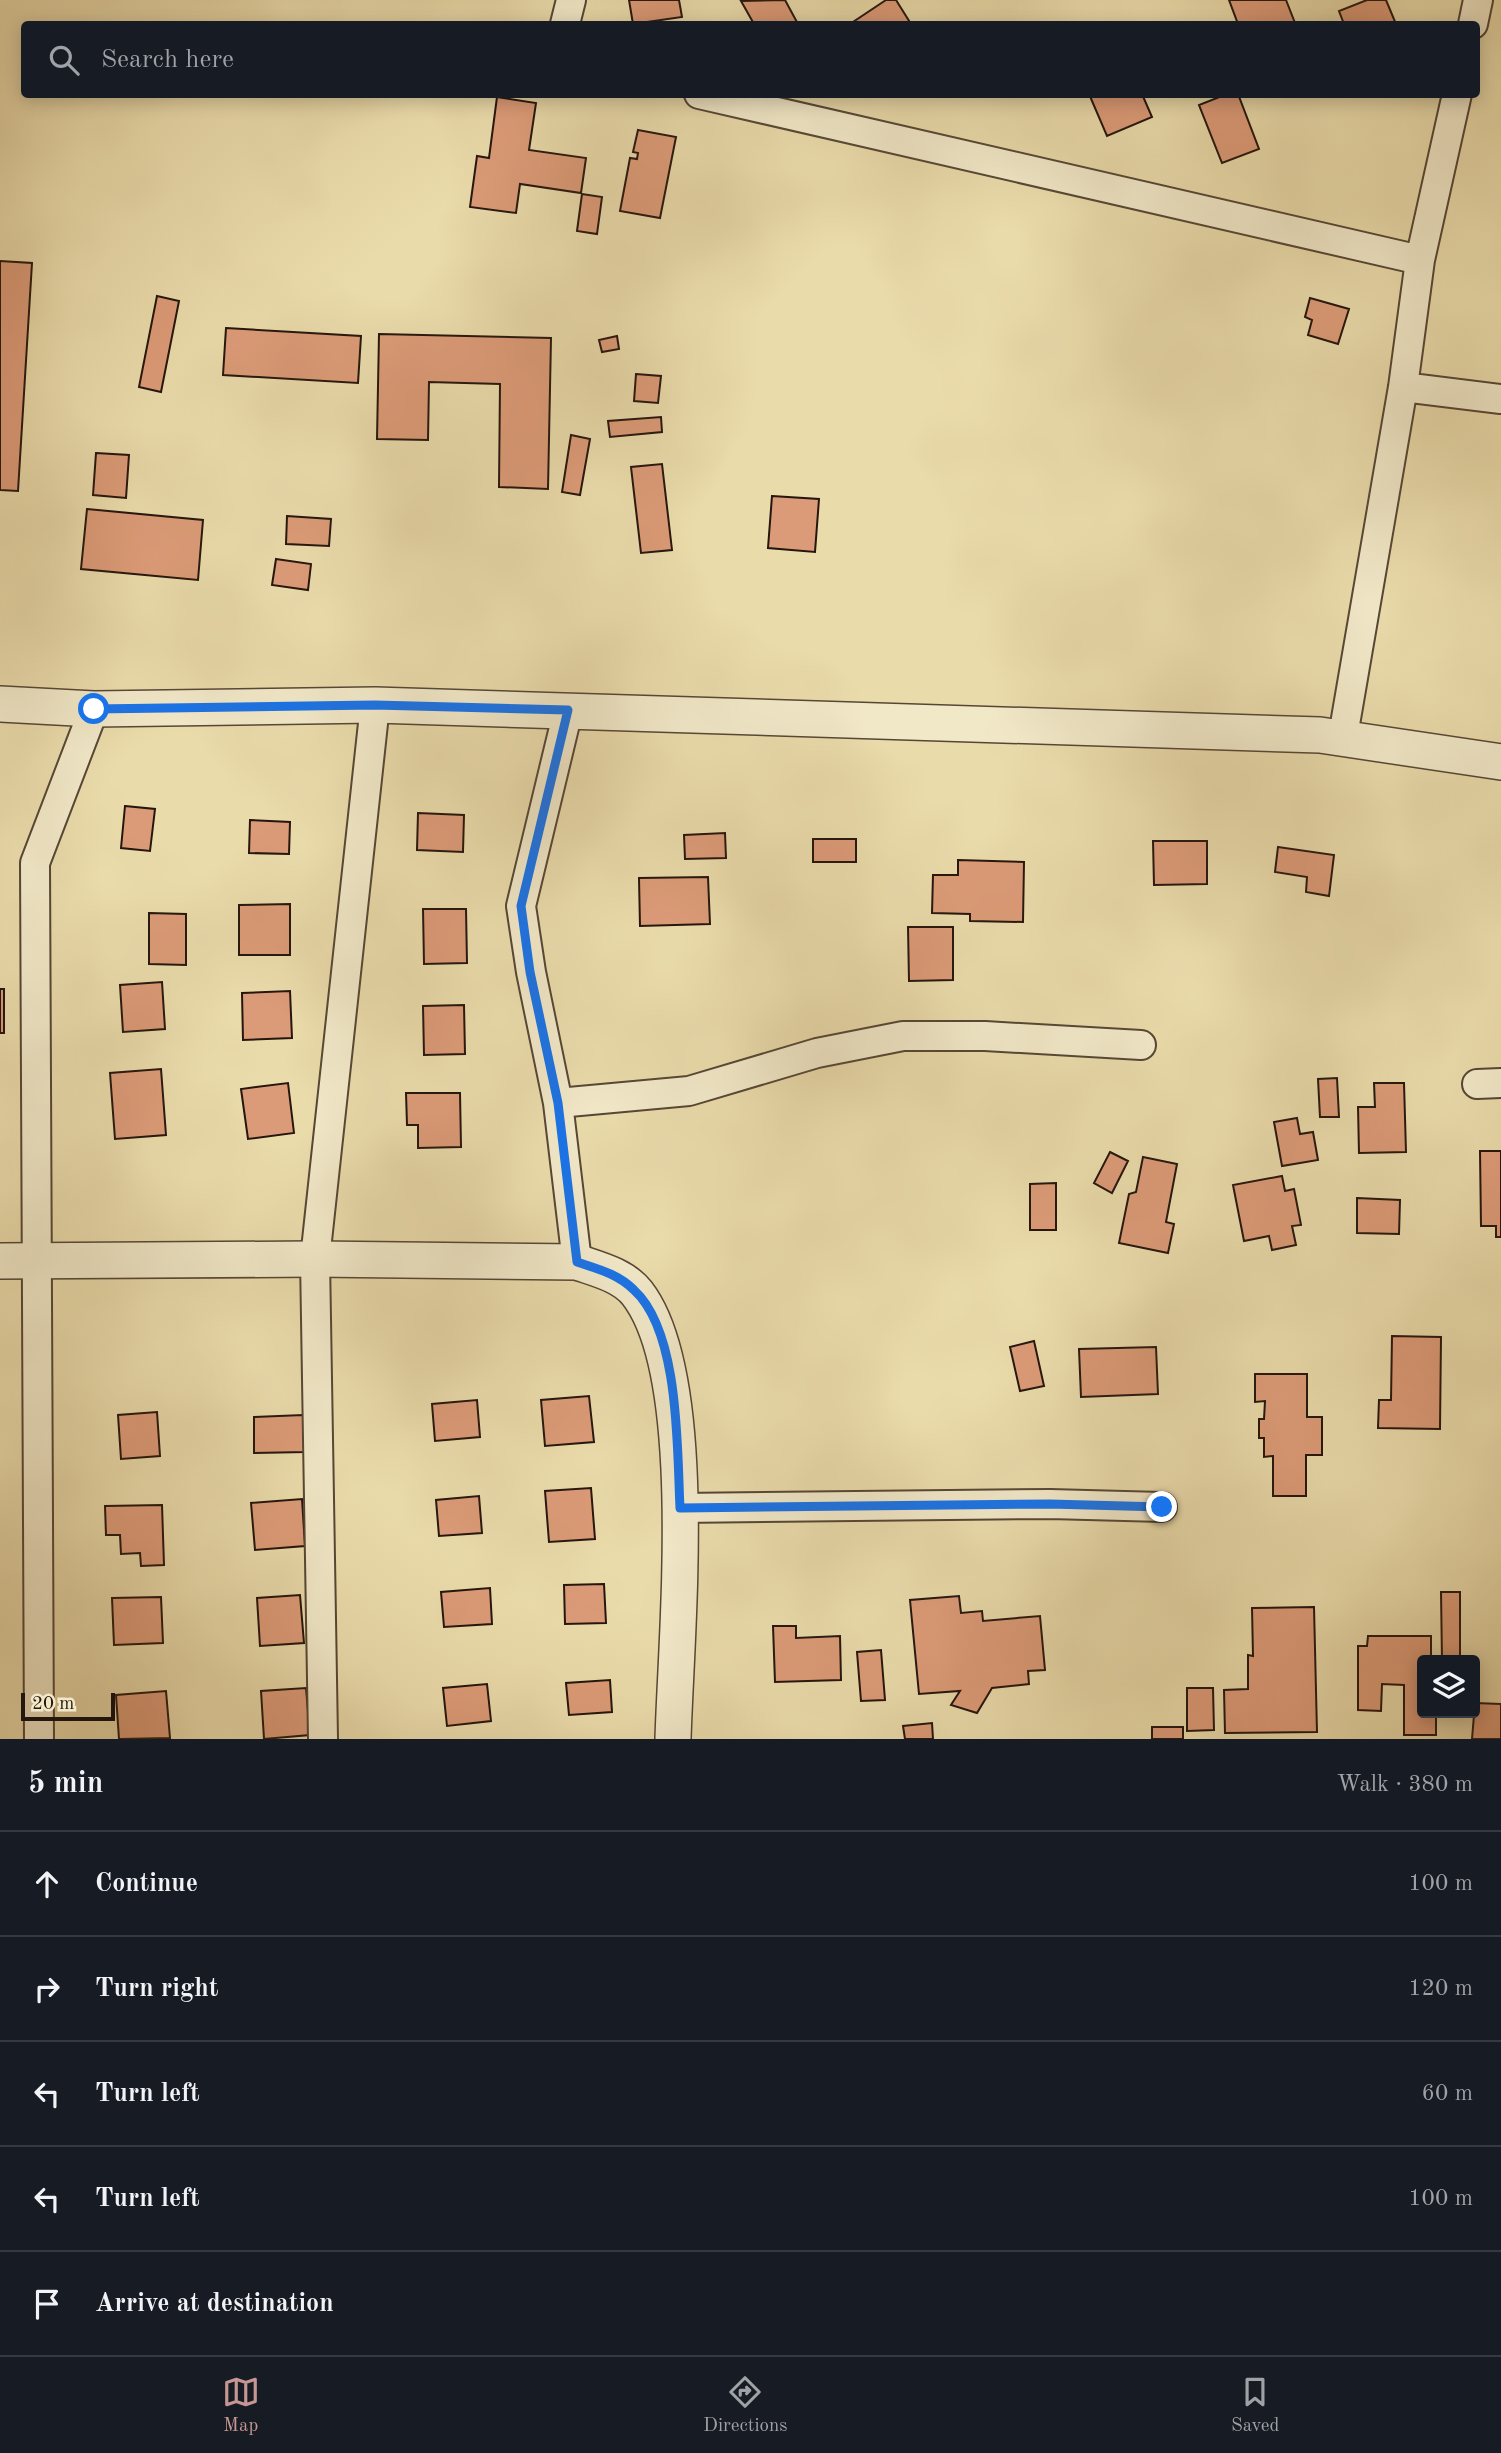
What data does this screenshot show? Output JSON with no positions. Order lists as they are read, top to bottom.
{
  "scale_bar": "20 m",
  "page": {
    "search": "Search here",
    "scale": "20 m",
    "heading": ["5 min", "Walk · 380 m"],
    "list": [
      ["Continue", "100 m"],
      ["Turn right", "120 m"],
      ["Turn left", "60 m"],
      ["Turn left", "100 m"],
      "Arrive at destination"
    ],
    "nav": ["Map", "Directions", "Saved"]
  }
}
